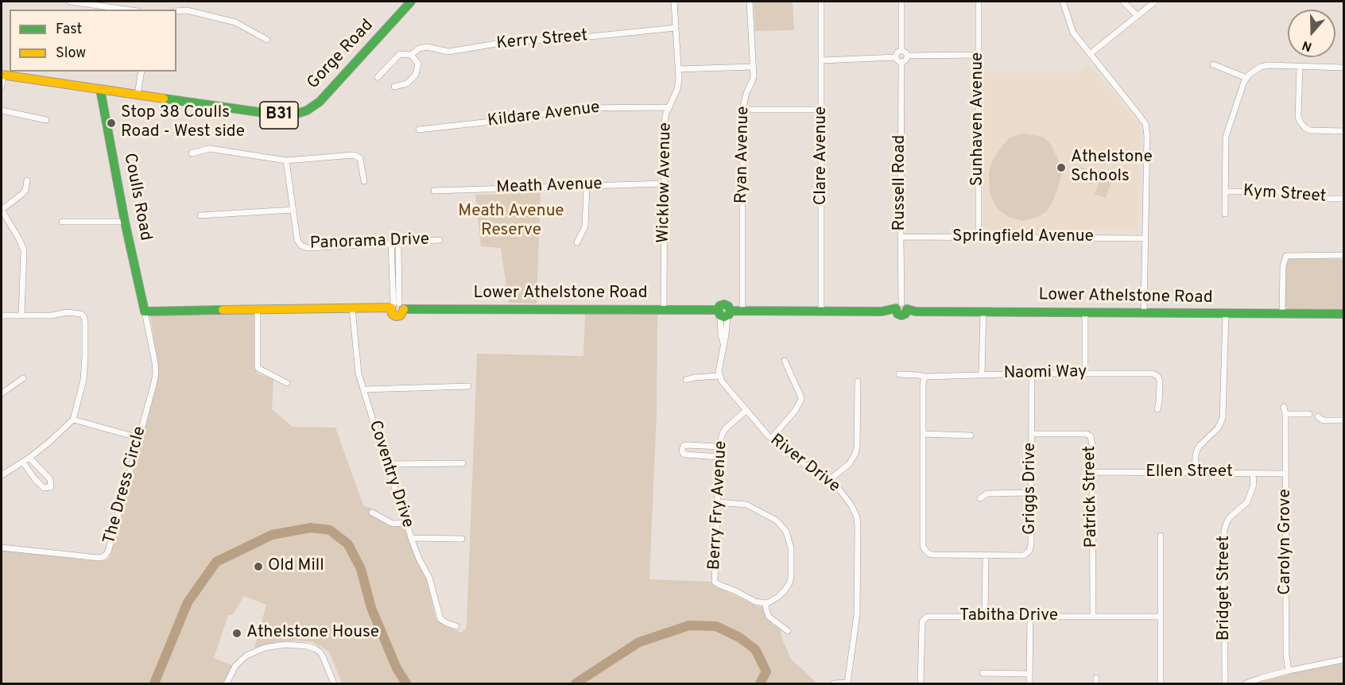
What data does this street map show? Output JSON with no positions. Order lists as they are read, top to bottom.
{
  "streets": {
    "street": [
      "Kerry Street",
      "Gorge Road",
      "B31",
      "Kildare Avenue",
      "Sunhaven Avenue",
      "Ryan Avenue",
      "Clare Avenue",
      "Wicklow Avenue",
      "Russell Road",
      "Meath Avenue",
      "Kym Street",
      "Coulls Road",
      "Springfield Avenue",
      "Panorama Drive",
      "Lower Athelstone Road",
      "Naomi Way",
      "River Drive",
      "Ellen Street",
      "Coventry Drive",
      "The Dress Circle",
      "Griggs Drive",
      "Patrick Street",
      "Berry Fry Avenue",
      "Carolyn Grove",
      "Bridget Street",
      "Tabitha Drive"
    ]
  },
  "crossings": [
    ["Kerry Street", "Wicklow Avenue"],
    ["Gorge Road", "Coulls Road"],
    ["Kildare Avenue", "Wicklow Avenue"],
    ["Sunhaven Avenue", "Springfield Avenue"],
    ["Ryan Avenue", "Lower Athelstone Road"],
    ["Clare Avenue", "Lower Athelstone Road"],
    ["Wicklow Avenue", "Meath Avenue"],
    ["Wicklow Avenue", "Lower Athelstone Road"],
    ["Russell Road", "Springfield Avenue"],
    ["Russell Road", "Lower Athelstone Road"],
    ["Coulls Road", "Lower Athelstone Road"],
    ["Coulls Road", "The Dress Circle"],
    ["Lower Athelstone Road", "Coventry Drive"],
    ["Lower Athelstone Road", "The Dress Circle"],
    ["Naomi Way", "Griggs Drive"],
    ["River Drive", "Berry Fry Avenue"],
    ["Ellen Street", "Patrick Street"],
    ["Ellen Street", "Carolyn Grove"],
    ["Ellen Street", "Bridget Street"],
    ["Griggs Drive", "Patrick Street"],
    ["Patrick Street", "Tabitha Drive"]
  ],
  "parks": ["Meath Avenue Reserve"],
  "places": [
    "Stop 38 Coulls Road - West side",
    "Athelstone Schools",
    "Old Mill",
    "Athelstone House"
  ],
  "legend": ["Fast", "Slow"],
  "north": "bottom"
}
